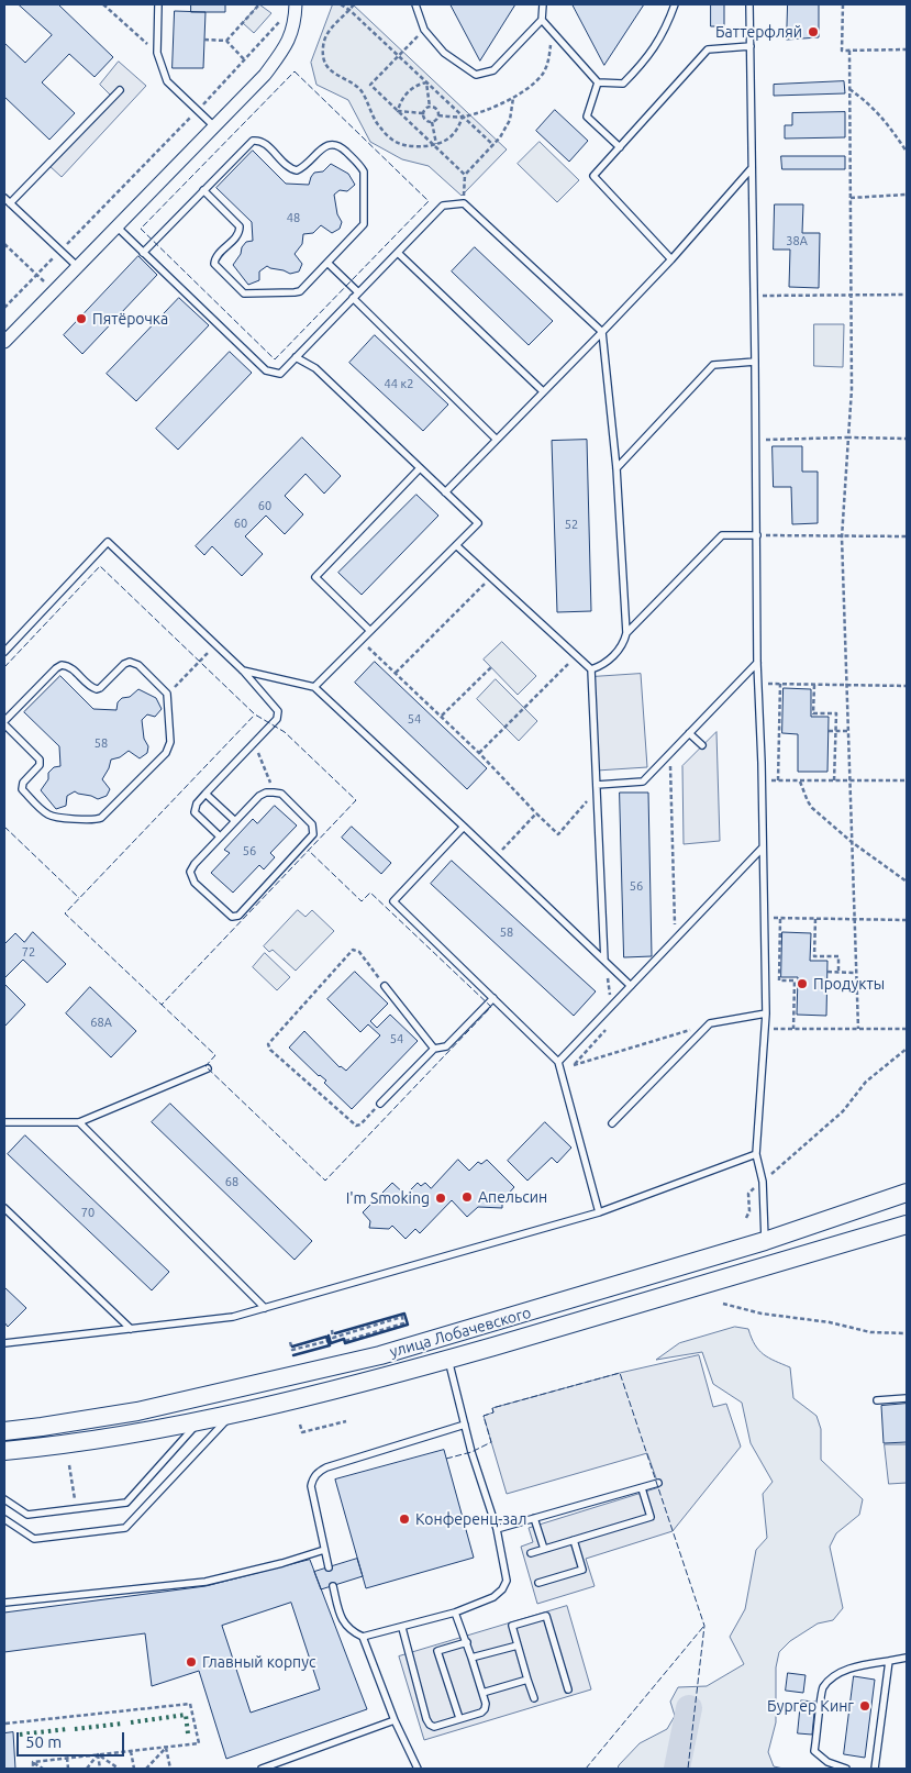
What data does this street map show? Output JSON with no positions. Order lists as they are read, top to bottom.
{
  "streets": {
    "main road": ["улица Лобачевского"]
  },
  "places": [
    "Баттерфляй",
    "Пятёрочка",
    "Продукты",
    "Апельсин",
    "I'm Smoking",
    "Конференц-зал",
    "Главный корпус",
    "Бургер Кинг"
  ],
  "house_numbers": [
    "48",
    "38А",
    "44 к2",
    "60",
    "60",
    "52",
    "54",
    "58",
    "56",
    "56",
    "58",
    "72",
    "68А",
    "54",
    "68",
    "70"
  ],
  "scale_bar": "50 m"
}
